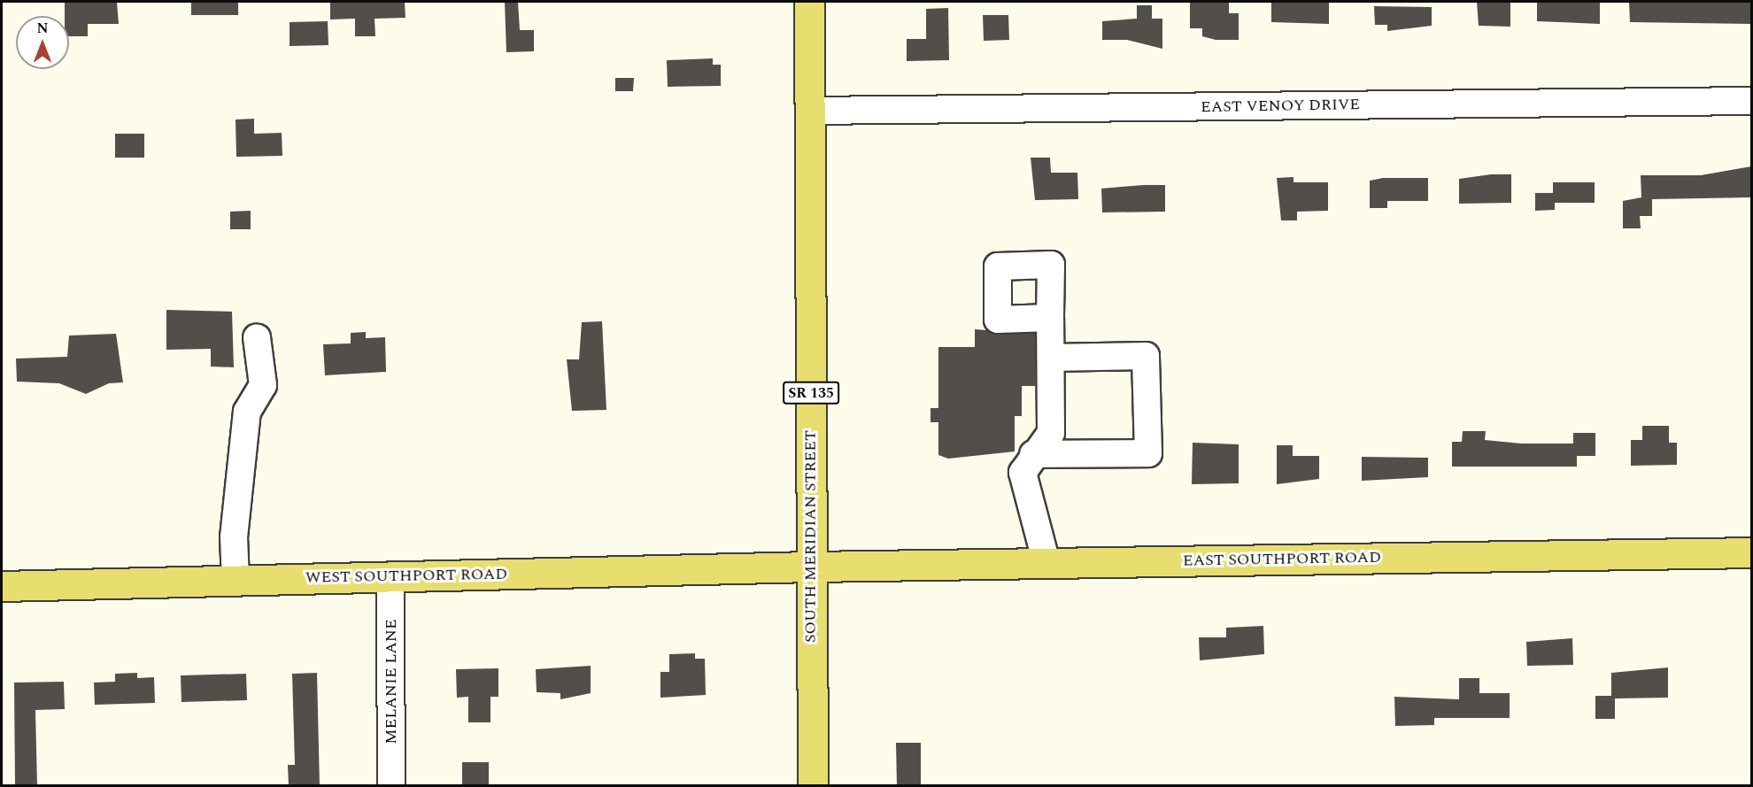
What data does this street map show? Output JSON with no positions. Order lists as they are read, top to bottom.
{
  "streets": {
    "main road": [
      "SR 135",
      "SOUTH MERIDIAN STREET",
      "EAST SOUTHPORT ROAD",
      "WEST SOUTHPORT ROAD"
    ],
    "street": ["EAST VENOY DRIVE", "MELANIE LANE"]
  },
  "crossings": [
    ["EAST VENOY DRIVE", "SOUTH MERIDIAN STREET"],
    ["SOUTH MERIDIAN STREET", "EAST SOUTHPORT ROAD"],
    ["SOUTH MERIDIAN STREET", "WEST SOUTHPORT ROAD"],
    ["EAST SOUTHPORT ROAD", "WEST SOUTHPORT ROAD"],
    ["WEST SOUTHPORT ROAD", "MELANIE LANE"]
  ],
  "north": "top"
}
